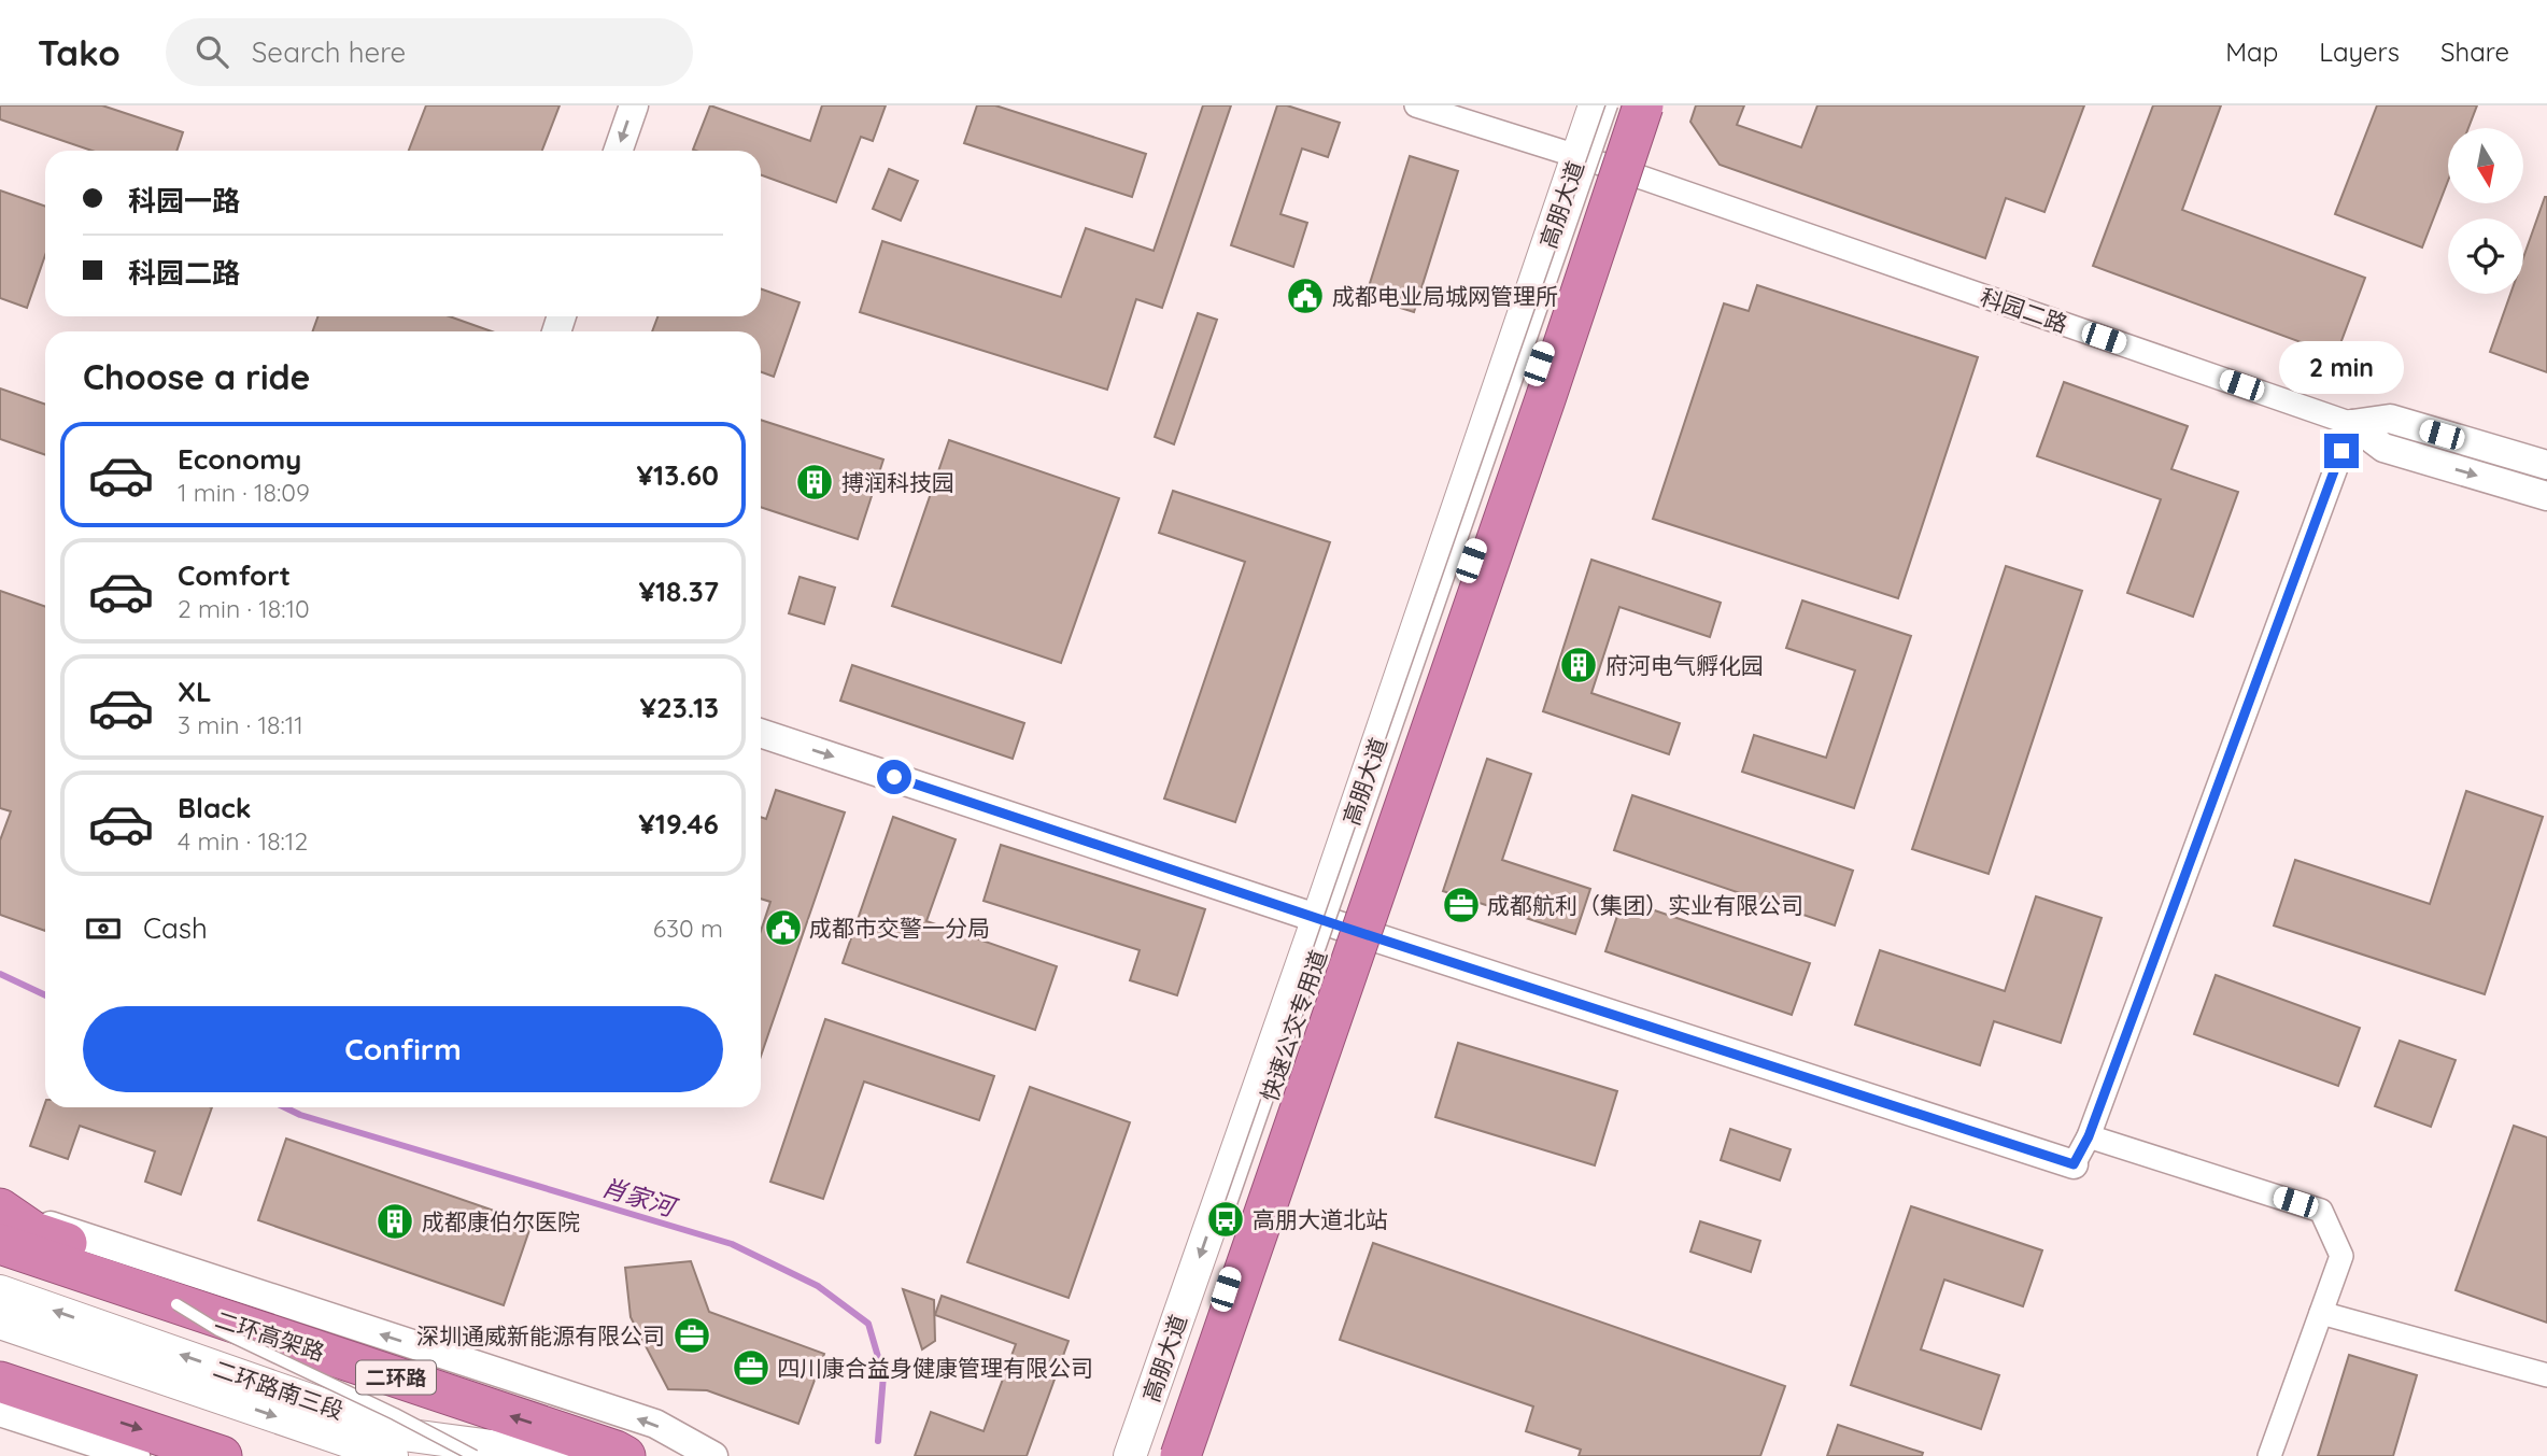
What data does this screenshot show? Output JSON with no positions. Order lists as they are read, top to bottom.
{
  "streets": {
    "highway": ["二环高架路", "二环路"],
    "main road": ["高朋大道", "二环路南三段"],
    "street": ["科园二路"],
    "lane": ["快速公交专用道"]
  },
  "crossings": [
    ["高朋大道", "科园二路"]
  ],
  "one_way": ["二环高架路"],
  "water": ["肖家河"],
  "places": {
    "public building": ["成都电业局城网管理所", "成都市交警一分局"],
    "building": ["搏润科技园", "府河电气孵化园", "成都康伯尔医院"],
    "office": ["成都航利（集团）实业有限公司", "深圳通威新能源有限公司", "四川康合益身健康管理有限公司"],
    "bus stop": ["高朋大道北站"]
  },
  "north": "bottom",
  "page": {
    "header": "Tako",
    "search": "Search here",
    "nav": ["Map", "Layers", "Share"],
    "banner": ["科园一路", "科园二路"],
    "heading": "Choose a ride",
    "bubble": "2 min",
    "list": [
      {
        "name": "Economy",
        "note": "1 min · 18:09",
        "value": "¥13.60"
      },
      {
        "name": "Comfort",
        "note": "2 min · 18:10",
        "value": "¥18.37"
      },
      {
        "name": "XL",
        "note": "3 min · 18:11",
        "value": "¥23.13"
      },
      {
        "name": "Black",
        "note": "4 min · 18:12",
        "value": "¥19.46"
      }
    ],
    "pay": ["Cash", "630 m"],
    "buttons": "Confirm"
  }
}
